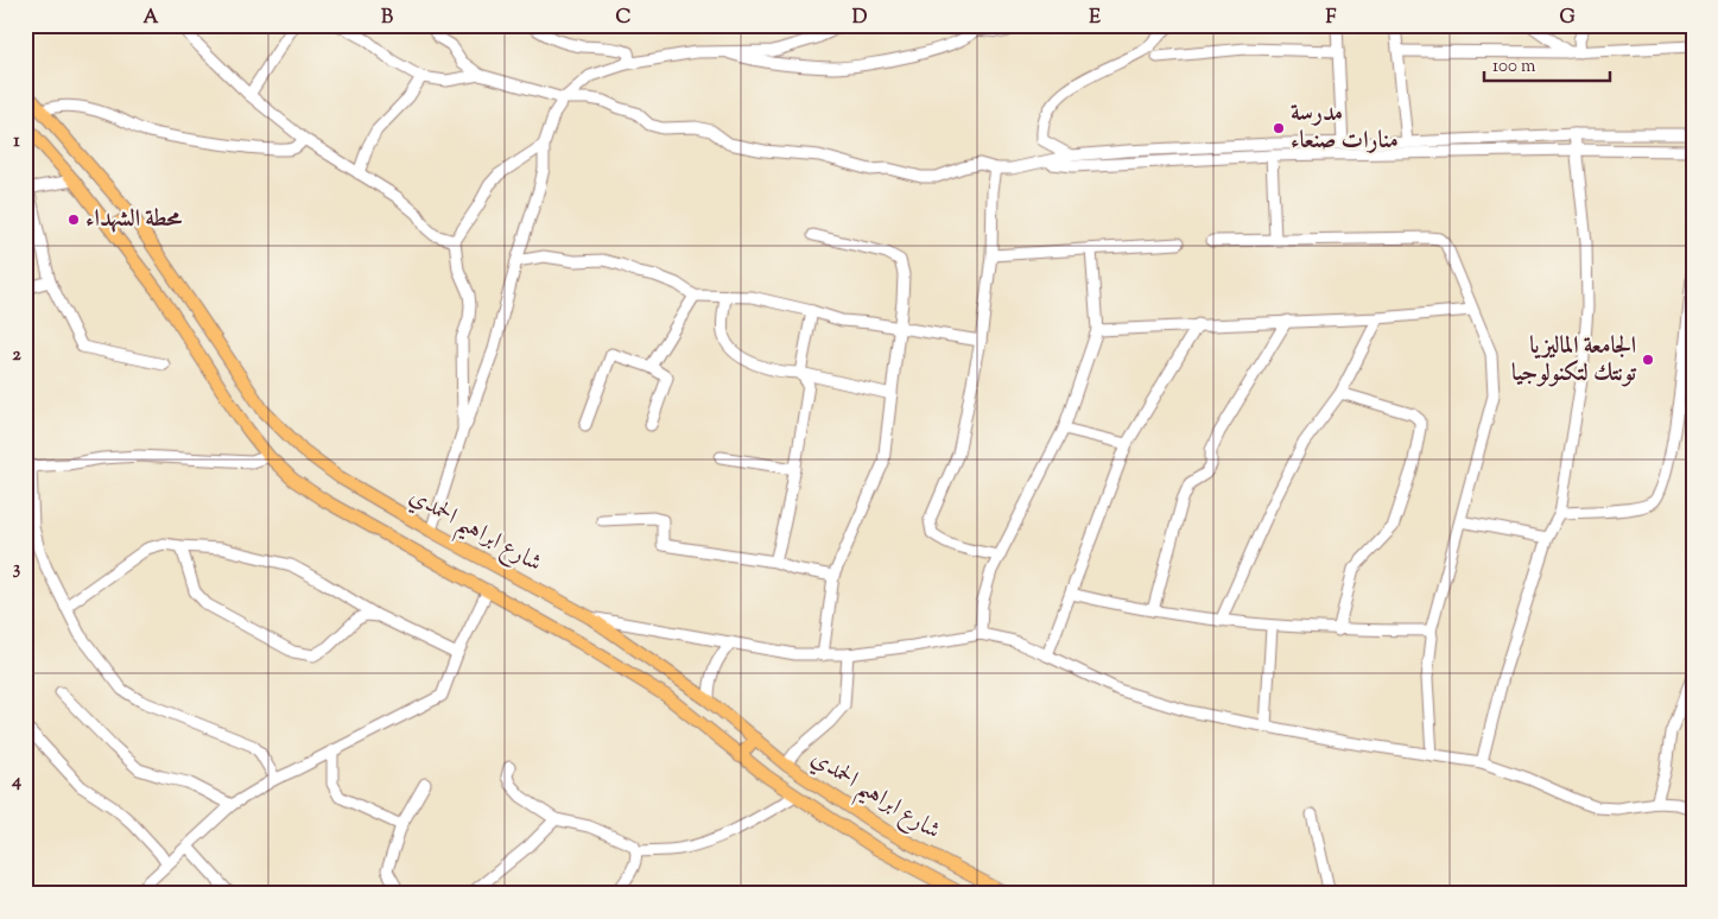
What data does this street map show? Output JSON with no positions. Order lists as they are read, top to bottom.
{
  "streets": {
    "main road": ["شارع ابراهيم الحمدي"]
  },
  "places": ["مدرسة منارات صنعاء", "محطة الشهداء", "الجامعة الماليزيا تونتك لتكنولوجيا"],
  "scale_bar": "100 m",
  "grid": {
    "columns": [
      "A",
      "B",
      "C",
      "D",
      "E",
      "F",
      "G"
    ],
    "rows": [
      "1",
      "2",
      "3",
      "4"
    ]
  }
}
